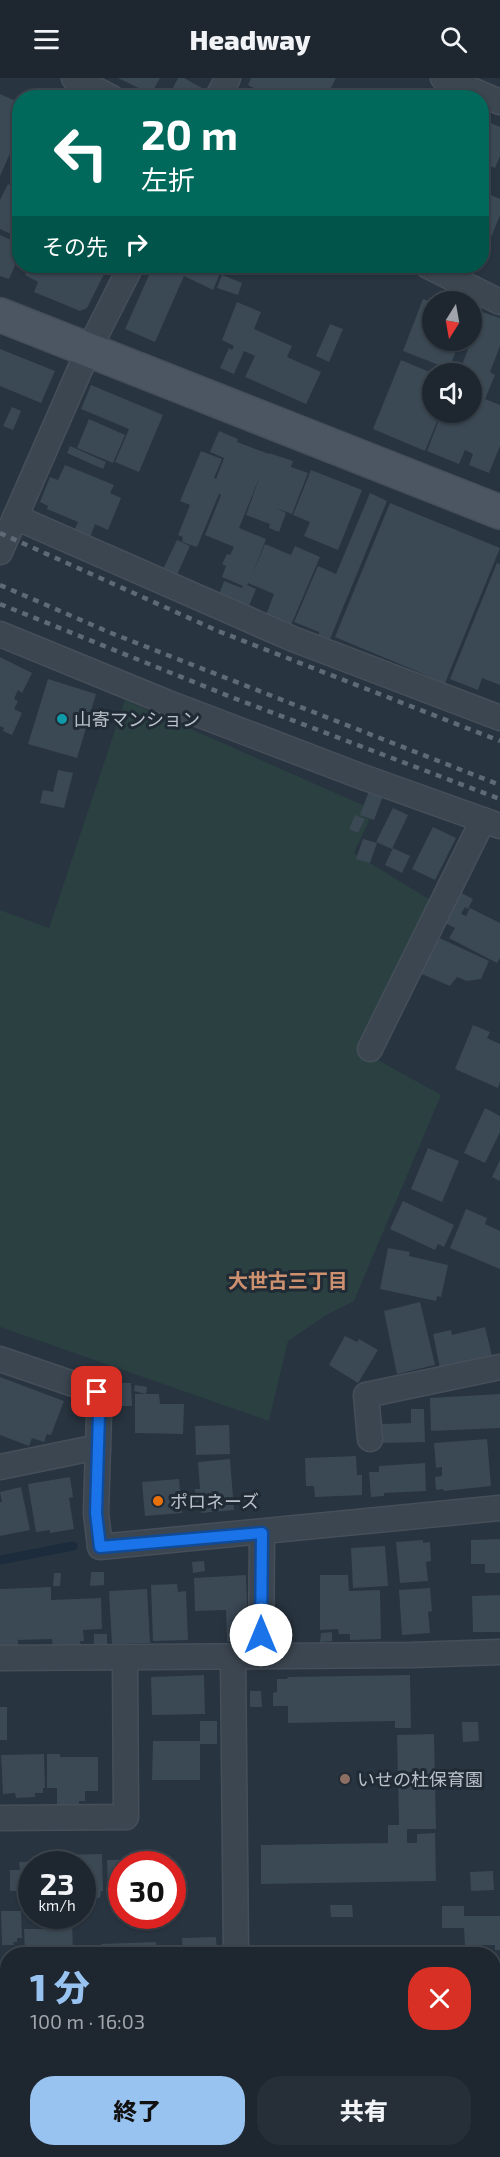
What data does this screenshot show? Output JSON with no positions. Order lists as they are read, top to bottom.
{
  "districts": ["大世古三丁目"],
  "places": ["山寄マンション", "ポロネーズ", "いせの杜保育園"],
  "north": "bottom",
  "page": {
    "header": "Headway",
    "turn": ["20 m", "左折"],
    "then": "その先",
    "speed": "23 km/h",
    "limit": "30",
    "heading": ["1 分", "100 m · 16:03"],
    "buttons": ["終了", "共有"]
  }
}
